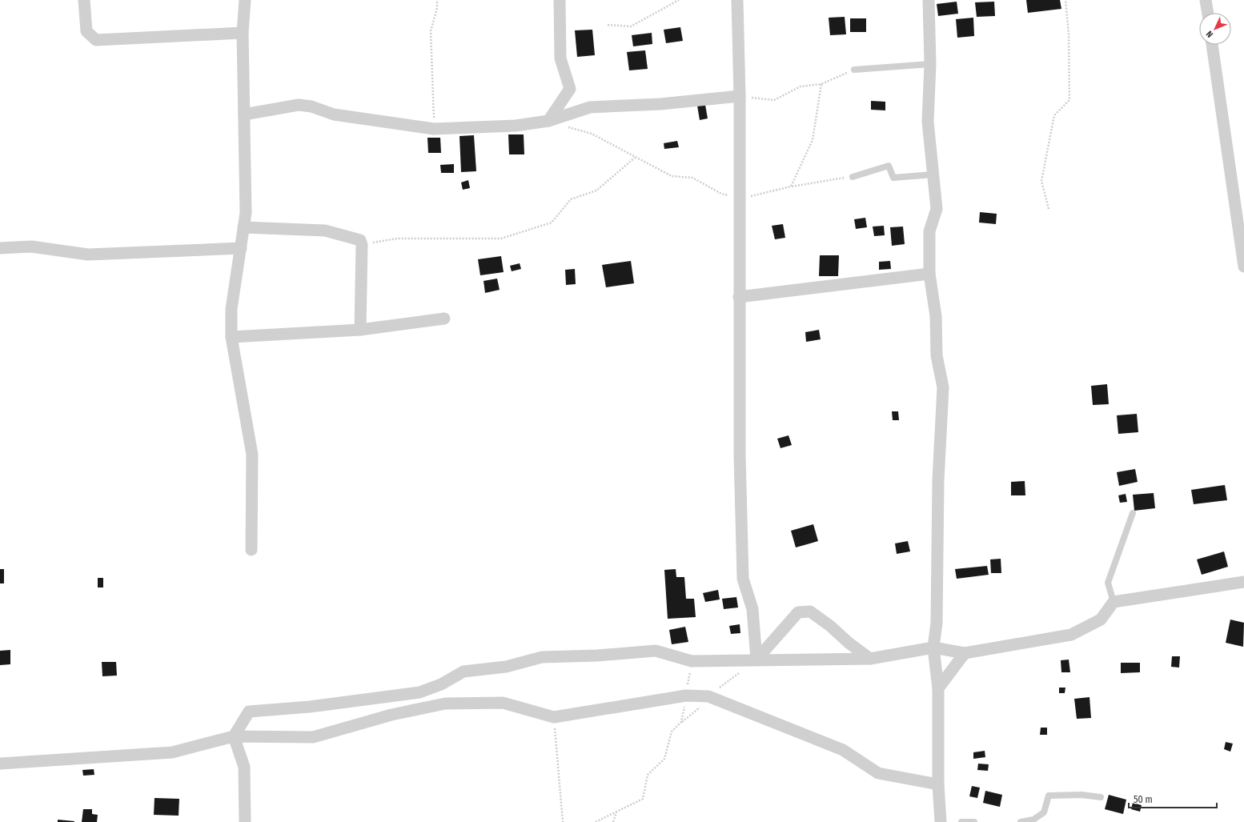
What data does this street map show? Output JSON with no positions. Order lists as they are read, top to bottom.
{
  "scale_bar": "50 m",
  "north": "bottom left"
}
